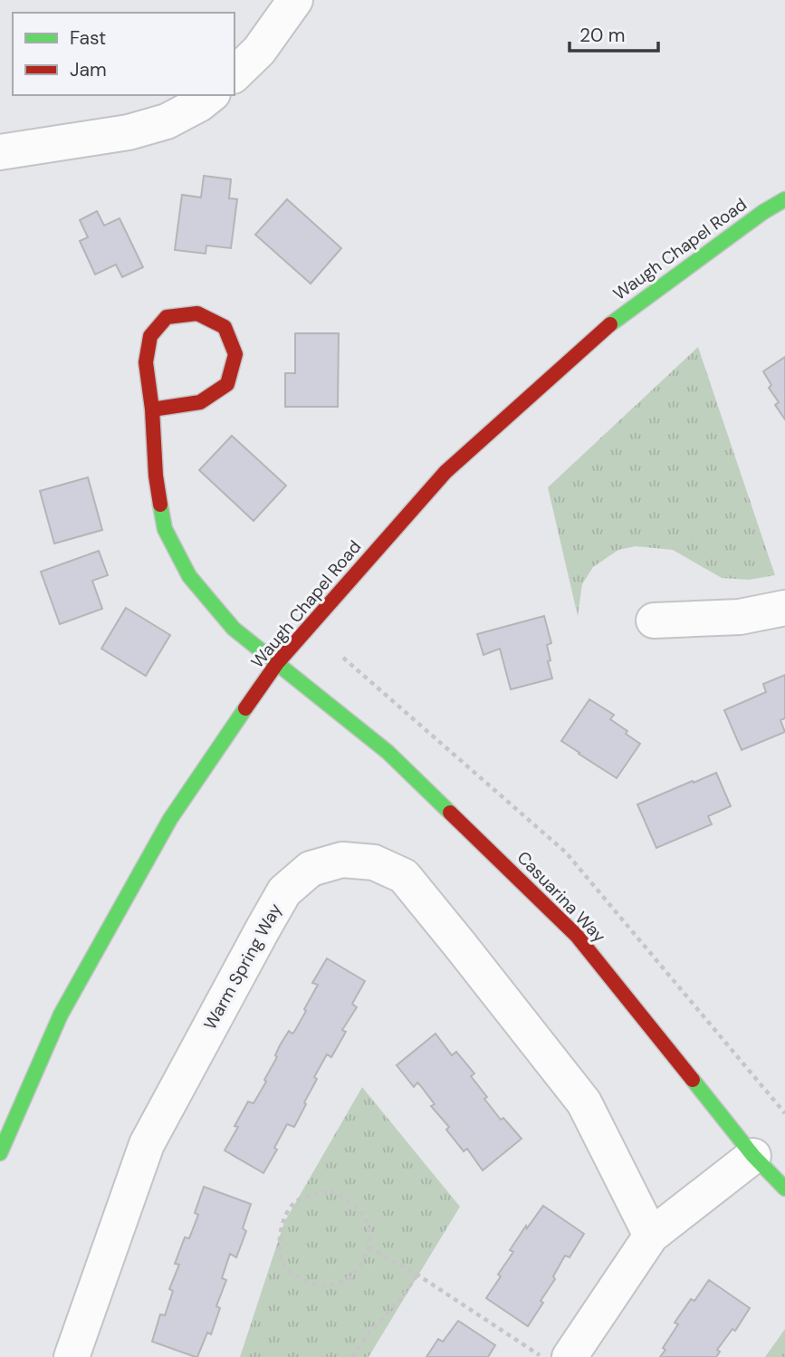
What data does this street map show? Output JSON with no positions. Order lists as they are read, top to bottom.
{
  "streets": {
    "street": ["Waugh Chapel Road", "Casuarina Way", "Warm Spring Way"]
  },
  "crossings": [
    ["Waugh Chapel Road", "Casuarina Way"]
  ],
  "legend": ["Fast", "Jam"],
  "scale_bar": "20 m"
}
